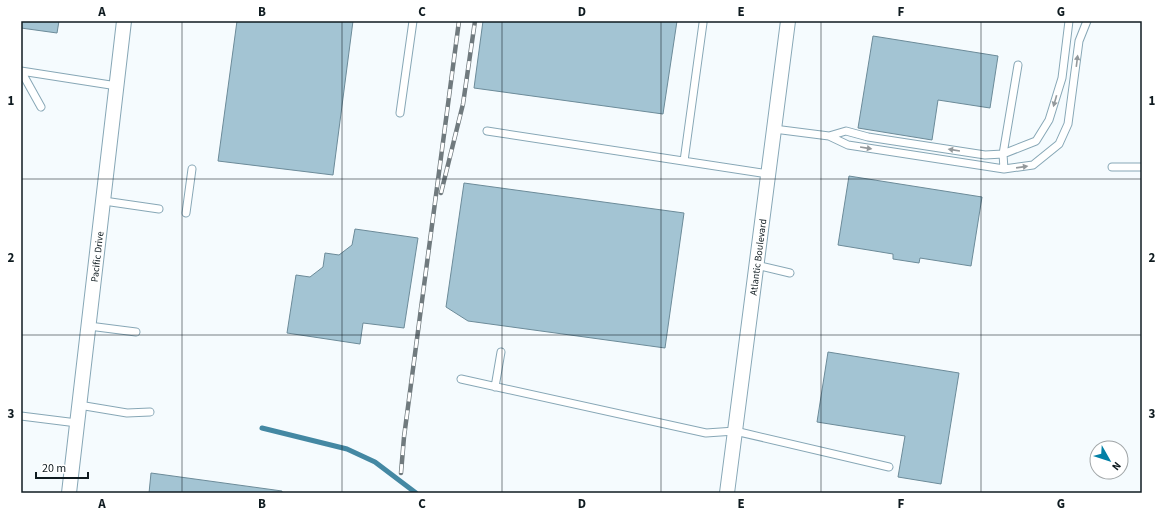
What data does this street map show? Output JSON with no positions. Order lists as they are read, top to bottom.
{
  "streets": {
    "street": ["Pacific Drive", "Atlantic Boulevard"]
  },
  "scale_bar": "20 m",
  "north": "bottom right",
  "grid": {
    "columns": [
      "A",
      "B",
      "C",
      "D",
      "E",
      "F",
      "G"
    ],
    "rows": ["1", "2", "3"]
  }
}
